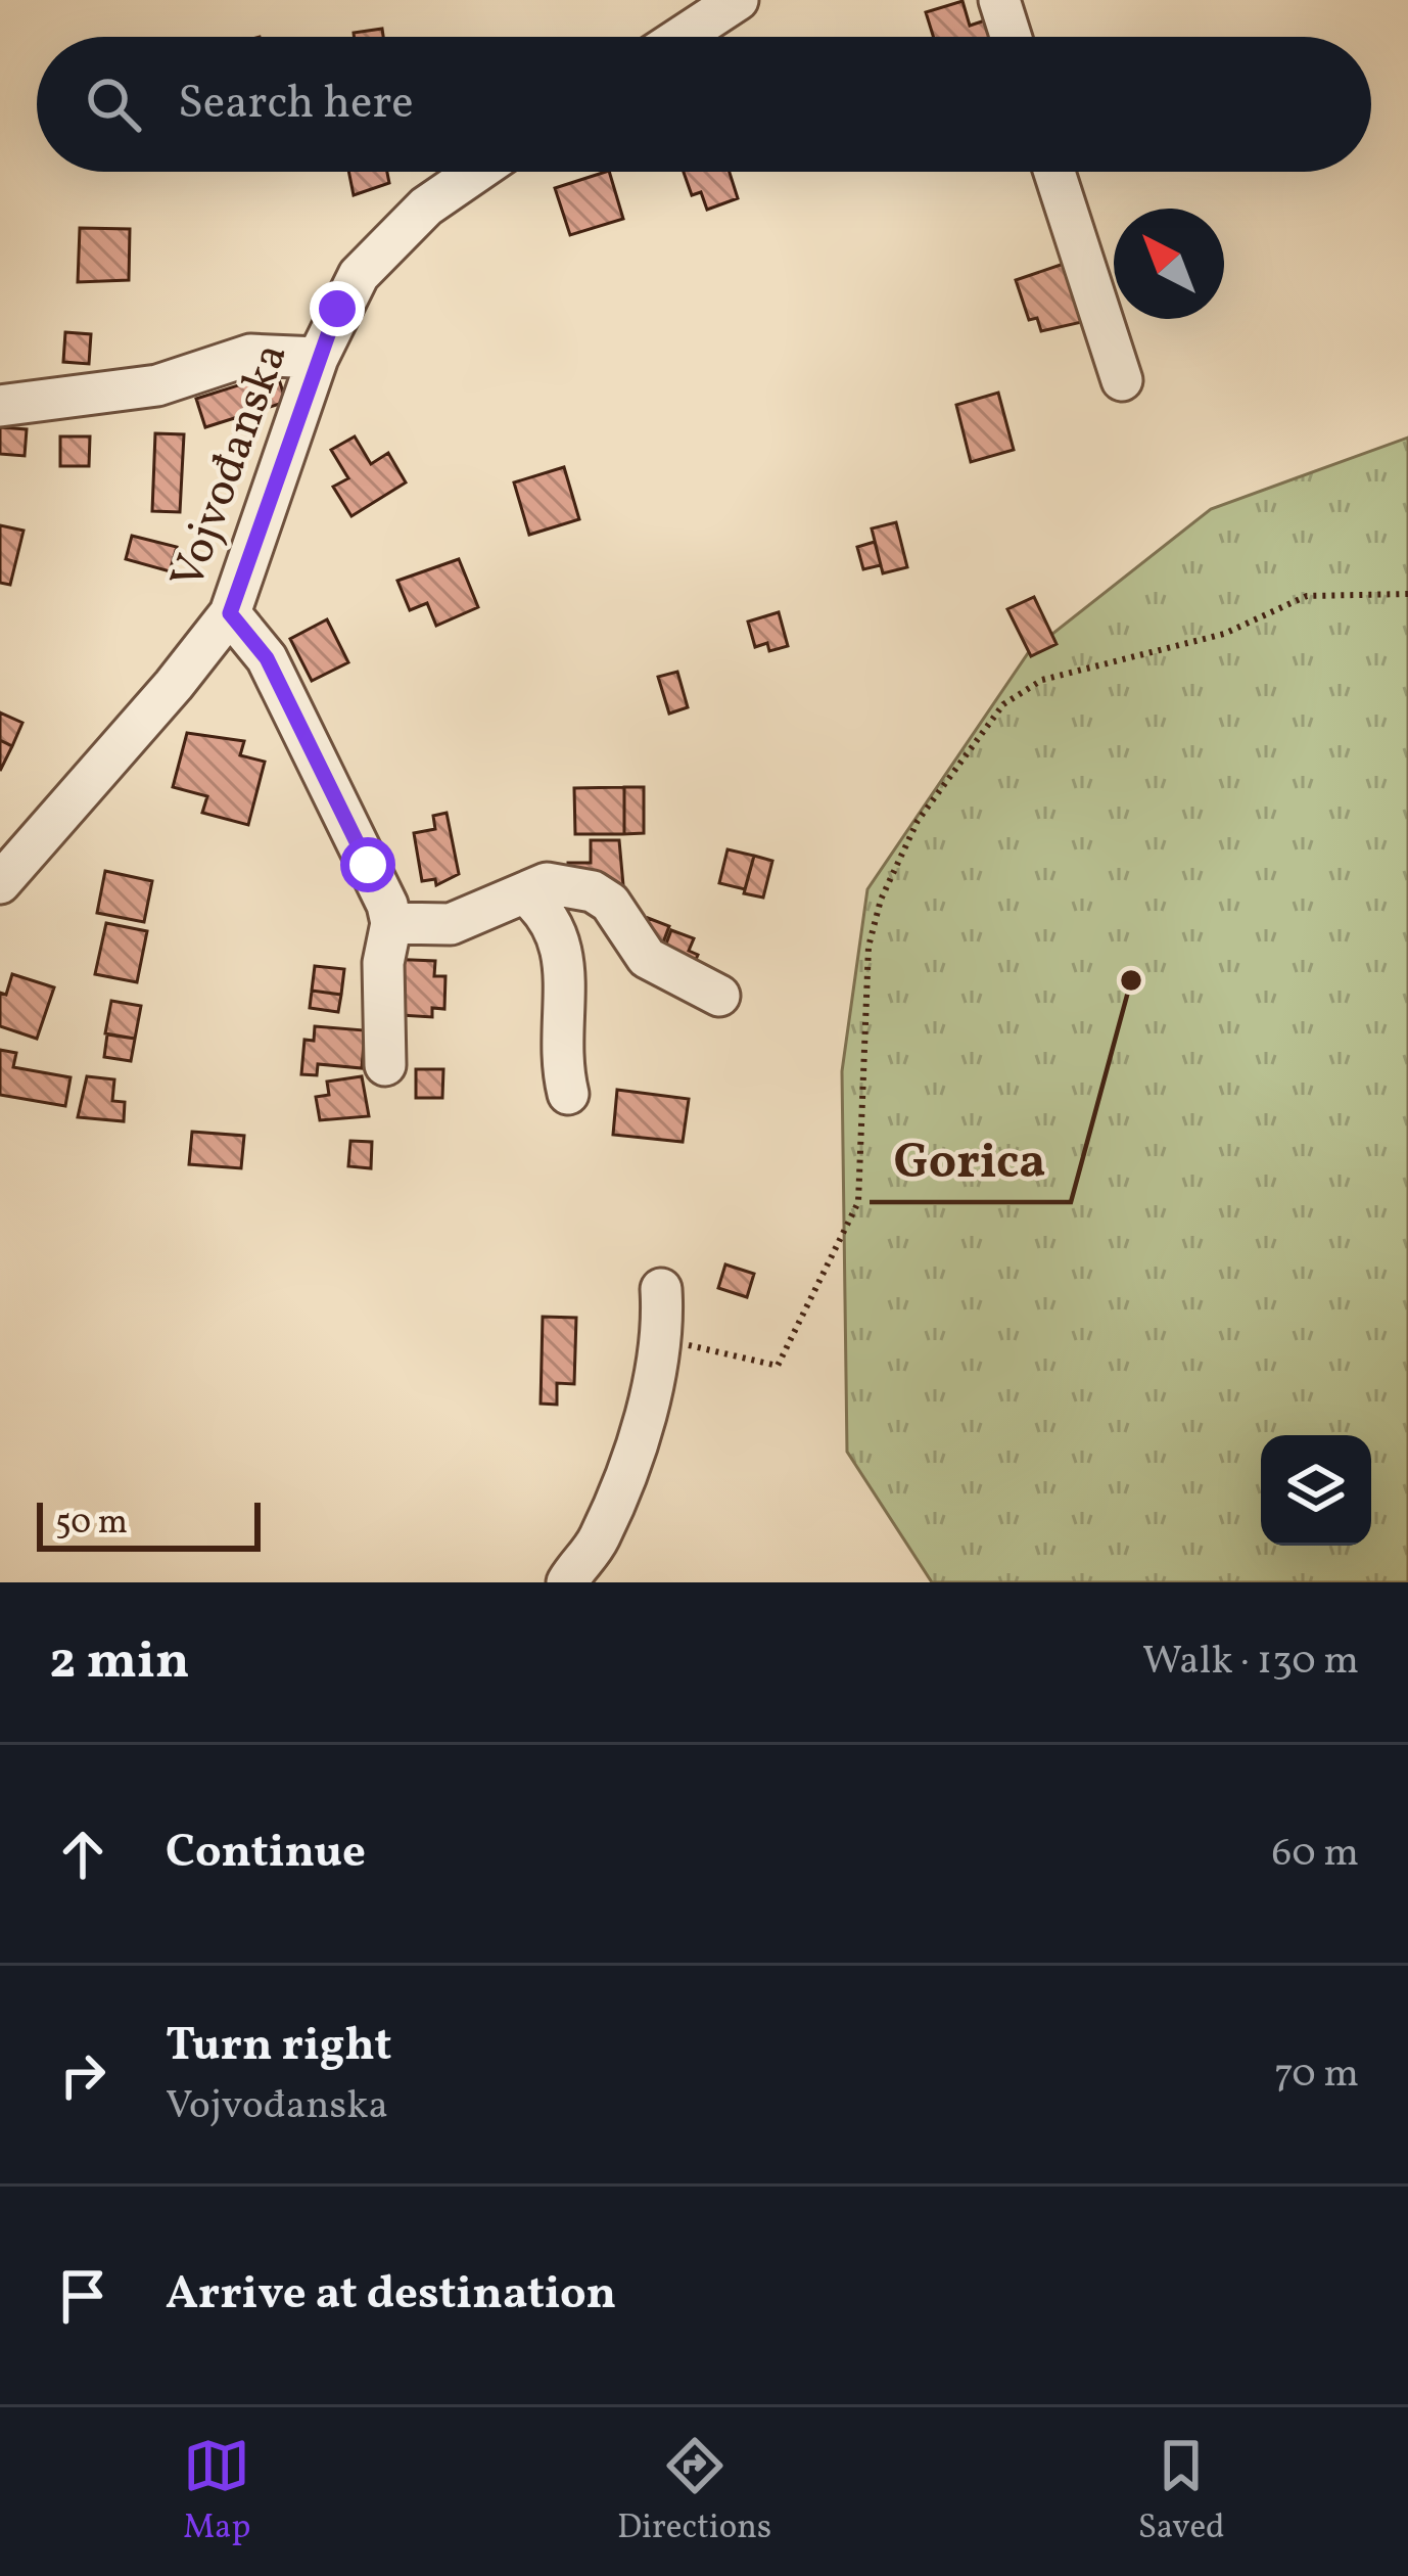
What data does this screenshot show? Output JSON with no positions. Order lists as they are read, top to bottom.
{
  "streets": {
    "street": ["Vojvođanska"]
  },
  "places": ["Gorica"],
  "scale_bar": "50 m",
  "north": "top left",
  "page": {
    "search": "Search here",
    "scale": "50 m",
    "heading": ["2 min", "Walk · 130 m"],
    "list": [
      ["Continue", "60 m"],
      ["Turn right", "Vojvođanska", "70 m"],
      "Arrive at destination"
    ],
    "nav": ["Map", "Directions", "Saved"]
  }
}
